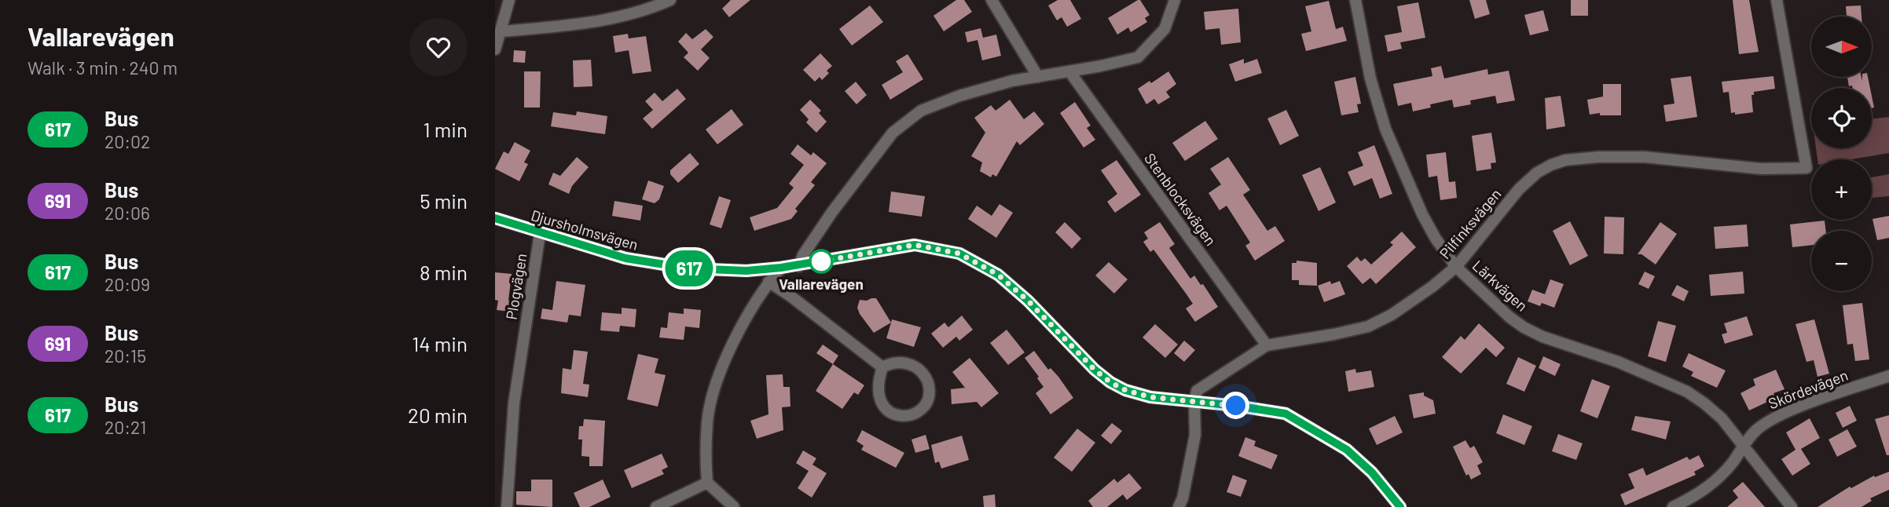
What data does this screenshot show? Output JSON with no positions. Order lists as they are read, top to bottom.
{
  "streets": {
    "street": [
      "Stenblocksvägen",
      "Pilfinksvägen",
      "Djursholmsvägen",
      "Lärkvägen",
      "Plogvägen",
      "Skördevägen"
    ]
  },
  "crossings": [
    ["Stenblocksvägen", "Pilfinksvägen"],
    ["Pilfinksvägen", "Djursholmsvägen"],
    ["Pilfinksvägen", "Lärkvägen"],
    ["Djursholmsvägen", "Plogvägen"],
    ["Lärkvägen", "Skördevägen"]
  ],
  "places": ["Vallarevägen"],
  "lines": ["bus line 617"],
  "north": "right",
  "page": {
    "heading": ["Vallarevägen", "Walk · 3 min · 240 m"],
    "on_map": "617",
    "map_buttons": ["+", "−"],
    "list": [
      {
        "mark": "617",
        "name": "Bus",
        "note": "20:02",
        "value": "1 min"
      },
      {
        "mark": "691",
        "name": "Bus",
        "note": "20:06",
        "value": "5 min"
      },
      {
        "mark": "617",
        "name": "Bus",
        "note": "20:09",
        "value": "8 min"
      },
      {
        "mark": "691",
        "name": "Bus",
        "note": "20:15",
        "value": "14 min"
      },
      {
        "mark": "617",
        "name": "Bus",
        "note": "20:21",
        "value": "20 min"
      }
    ]
  }
}
